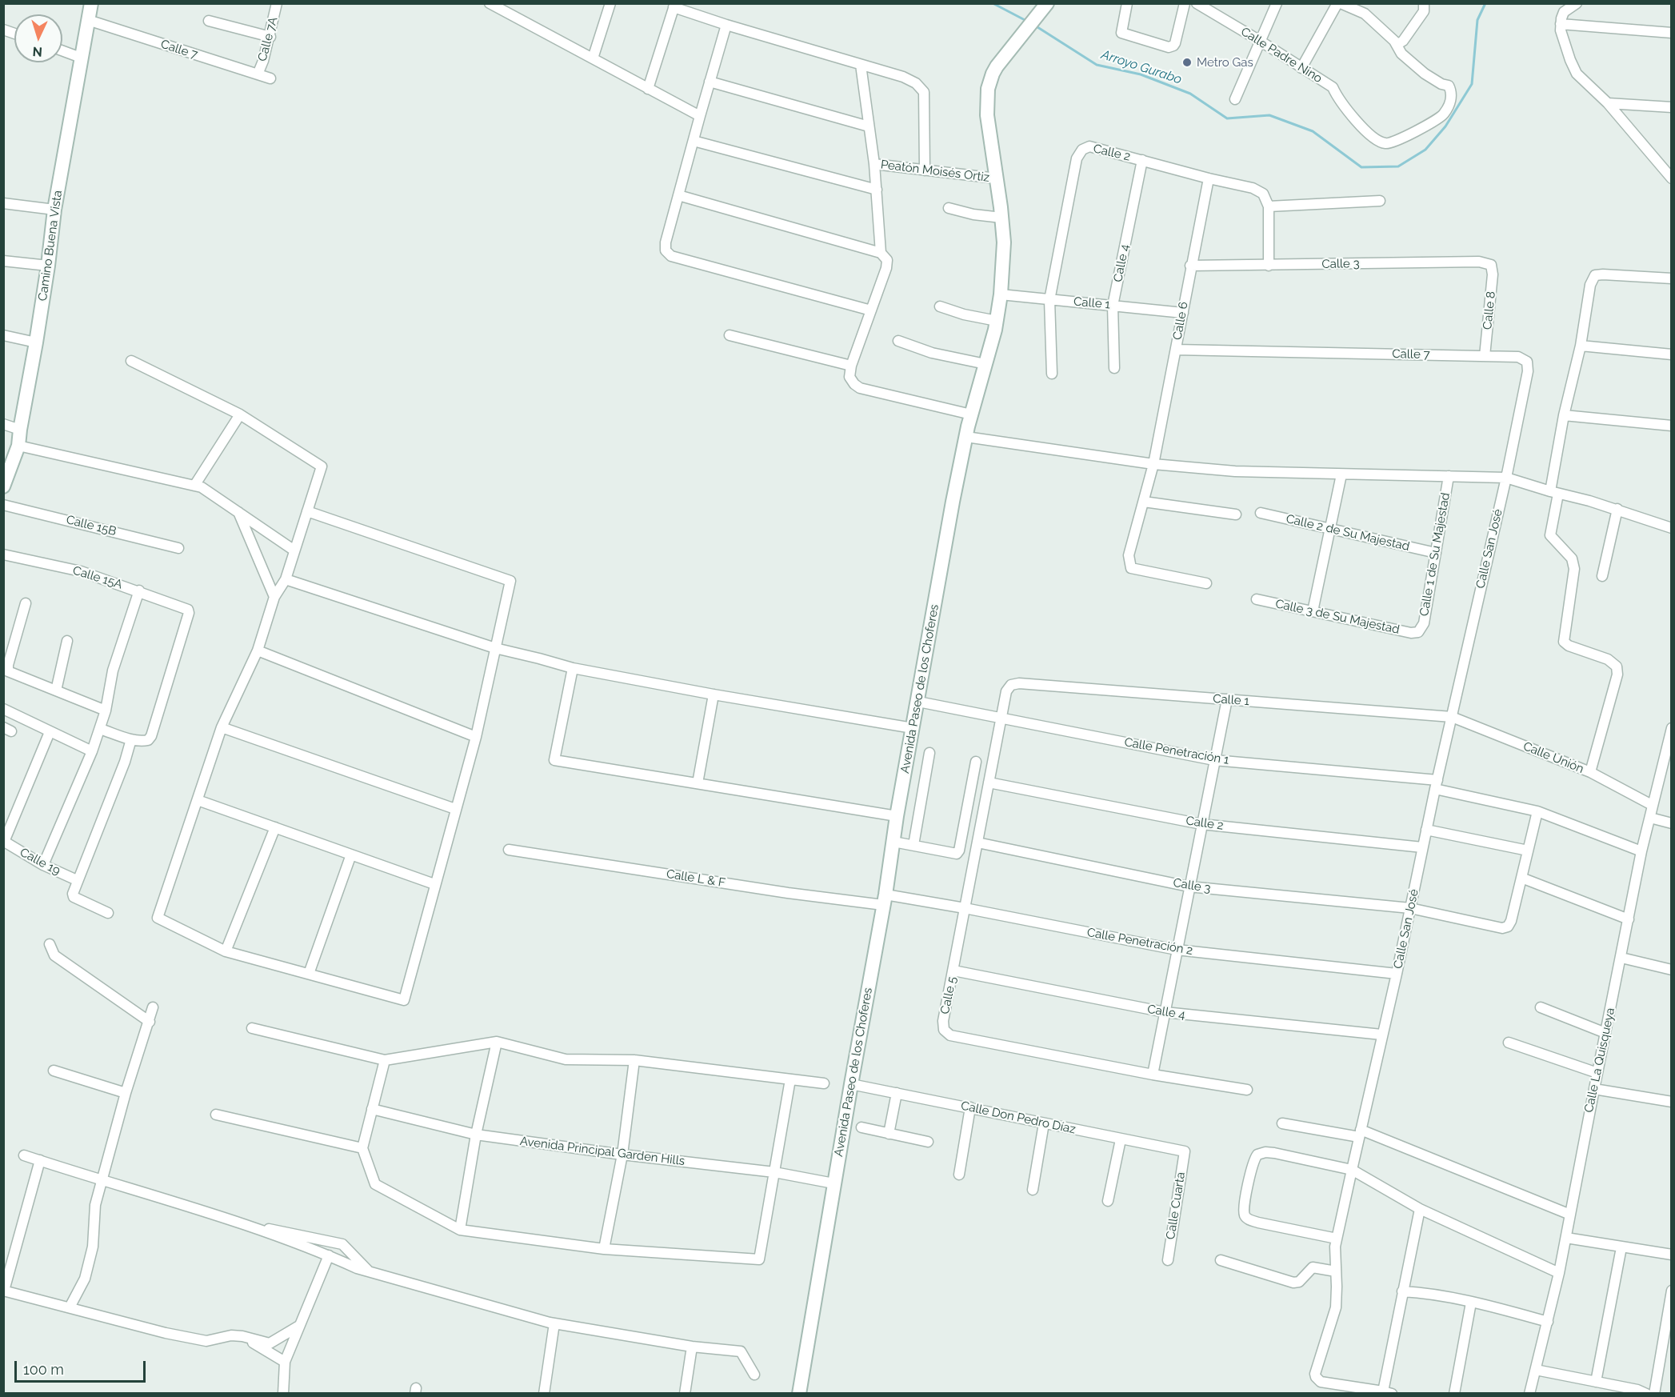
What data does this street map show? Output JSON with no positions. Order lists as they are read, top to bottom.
{
  "streets": {
    "street": [
      "Calle 7A",
      "Calle 7",
      "Calle Padre Nino",
      "Calle 2",
      "Peatón Moisés Ortiz",
      "Camino Buena Vista",
      "Calle 4",
      "Calle 3",
      "Calle 1",
      "Calle 8",
      "Calle 6",
      "Calle 15B",
      "Calle 2 de Su Majestad",
      "Calle San José",
      "Calle 1 de Su Majestad",
      "Calle 15A",
      "Calle 3 de Su Majestad",
      "Avenida Paseo de los Choferes",
      "Calle Penetración 1",
      "Calle Unión",
      "Calle 19",
      "Calle L & F",
      "Calle Penetración 2",
      "Calle 5",
      "Calle La Quisqueya",
      "Calle Don Pedro Díaz",
      "Avenida Principal Garden Hills",
      "Calle Cuarta"
    ]
  },
  "crossings": [
    ["Calle 7A", "Calle 7"],
    ["Calle 7", "Camino Buena Vista"],
    ["Calle 7", "Calle 8"],
    ["Calle 7", "Calle 6"],
    ["Calle 7", "Calle San José"],
    ["Calle 2", "Calle 4"],
    ["Calle 2", "Calle 1"],
    ["Calle 2", "Calle 6"],
    ["Calle 2", "Calle San José"],
    ["Calle 2", "Calle 5"],
    ["Peatón Moisés Ortiz", "Avenida Paseo de los Choferes"],
    ["Calle 4", "Calle 1"],
    ["Calle 4", "Calle San José"],
    ["Calle 4", "Calle 5"],
    ["Calle 3", "Calle 8"],
    ["Calle 3", "Calle 6"],
    ["Calle 3", "Calle San José"],
    ["Calle 3", "Calle 5"],
    ["Calle 1", "Calle 6"],
    ["Calle 1", "Calle San José"],
    ["Calle 1", "Avenida Paseo de los Choferes"],
    ["Calle 1", "Calle Unión"],
    ["Calle 1", "Calle 5"],
    ["Calle 2 de Su Majestad", "Calle 1 de Su Majestad"],
    ["Calle San José", "Calle Penetración 1"],
    ["Calle San José", "Calle Unión"],
    ["Calle San José", "Calle Penetración 2"],
    ["Calle 1 de Su Majestad", "Calle 3 de Su Majestad"],
    ["Avenida Paseo de los Choferes", "Calle Penetración 1"],
    ["Avenida Paseo de los Choferes", "Calle L & F"],
    ["Avenida Paseo de los Choferes", "Calle Penetración 2"],
    ["Avenida Paseo de los Choferes", "Calle Don Pedro Díaz"],
    ["Avenida Paseo de los Choferes", "Avenida Principal Garden Hills"],
    ["Calle Penetración 1", "Calle 5"],
    ["Calle Penetración 1", "Calle La Quisqueya"],
    ["Calle Unión", "Calle La Quisqueya"],
    ["Calle L & F", "Calle Penetración 2"],
    ["Calle Penetración 2", "Calle 5"],
    ["Calle Don Pedro Díaz", "Calle Cuarta"]
  ],
  "water": ["Arroyo Gurabo"],
  "places": ["Metro Gas"],
  "scale_bar": "100 m",
  "north": "bottom"
}
